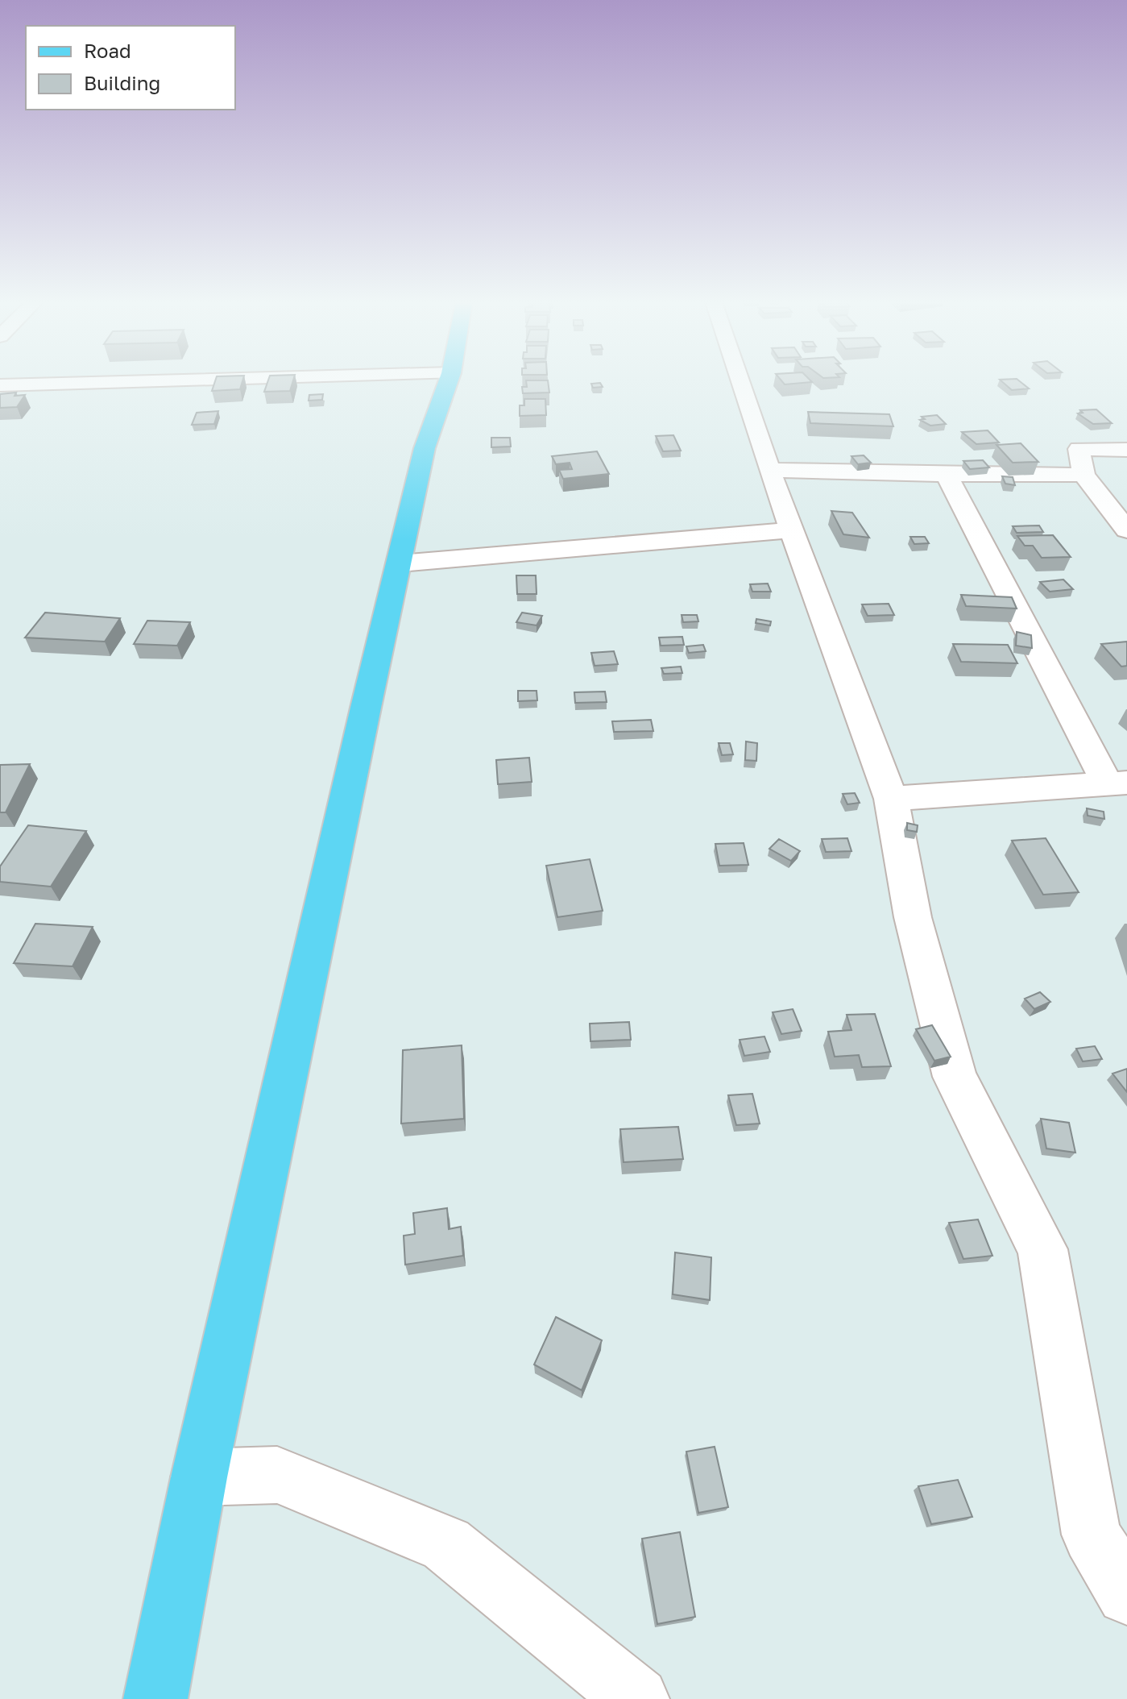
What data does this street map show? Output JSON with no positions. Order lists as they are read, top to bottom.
{
  "legend": ["Road", "Building"]
}
